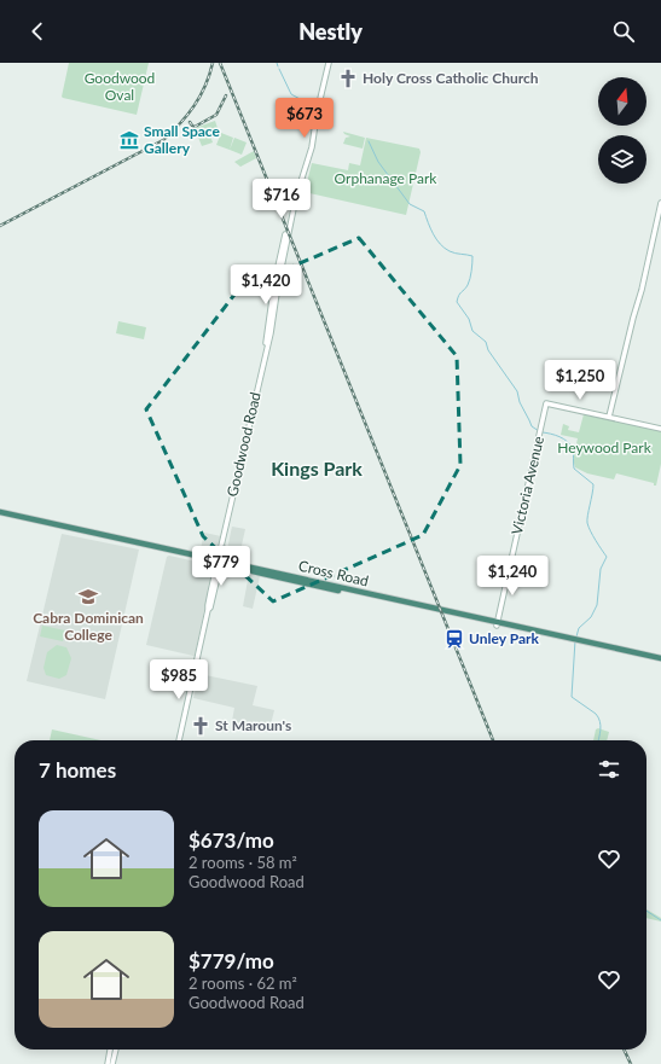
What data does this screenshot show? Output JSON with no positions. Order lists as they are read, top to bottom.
{
  "streets": {
    "highway": ["Cross Road"],
    "main road": ["Goodwood Road", "Victoria Avenue"]
  },
  "crossings": [
    ["Goodwood Road", "Cross Road"],
    ["Victoria Avenue", "Cross Road"]
  ],
  "districts": ["Kings Park"],
  "parks": ["Goodwood Oval", "Orphanage Park", "Heywood Park"],
  "places": {
    "church": ["Holy Cross Catholic Church", "St Maroun's"],
    "museum": ["Small Space Gallery"],
    "school or university": ["Cabra Dominican College"],
    "station": ["Unley Park"]
  },
  "north": "top",
  "page": {
    "header": "Nestly",
    "price": [
      "$673",
      "$716",
      "$1,420",
      "$1,250",
      "$779",
      "$1,240",
      "$985"
    ],
    "heading": "7 homes",
    "list": [
      {
        "name": "$673/mo",
        "note": "2 rooms · 58 m² · Goodwood Road"
      },
      {
        "name": "$779/mo",
        "note": "2 rooms · 62 m² · Goodwood Road"
      }
    ]
  }
}
